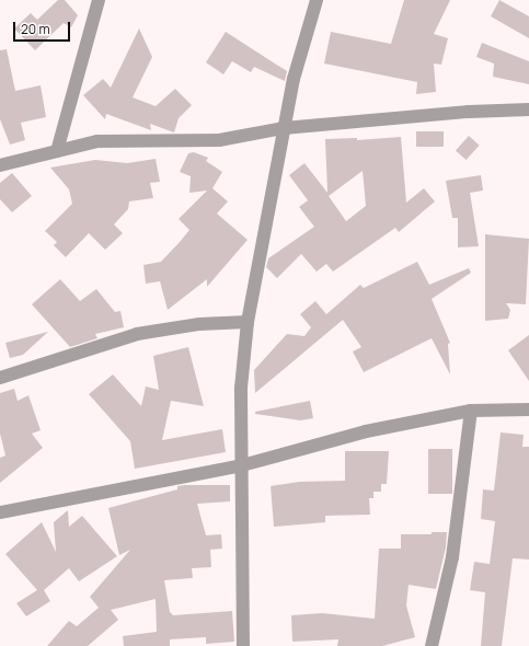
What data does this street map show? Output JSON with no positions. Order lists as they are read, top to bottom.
{
  "scale_bar": "20 m"
}
